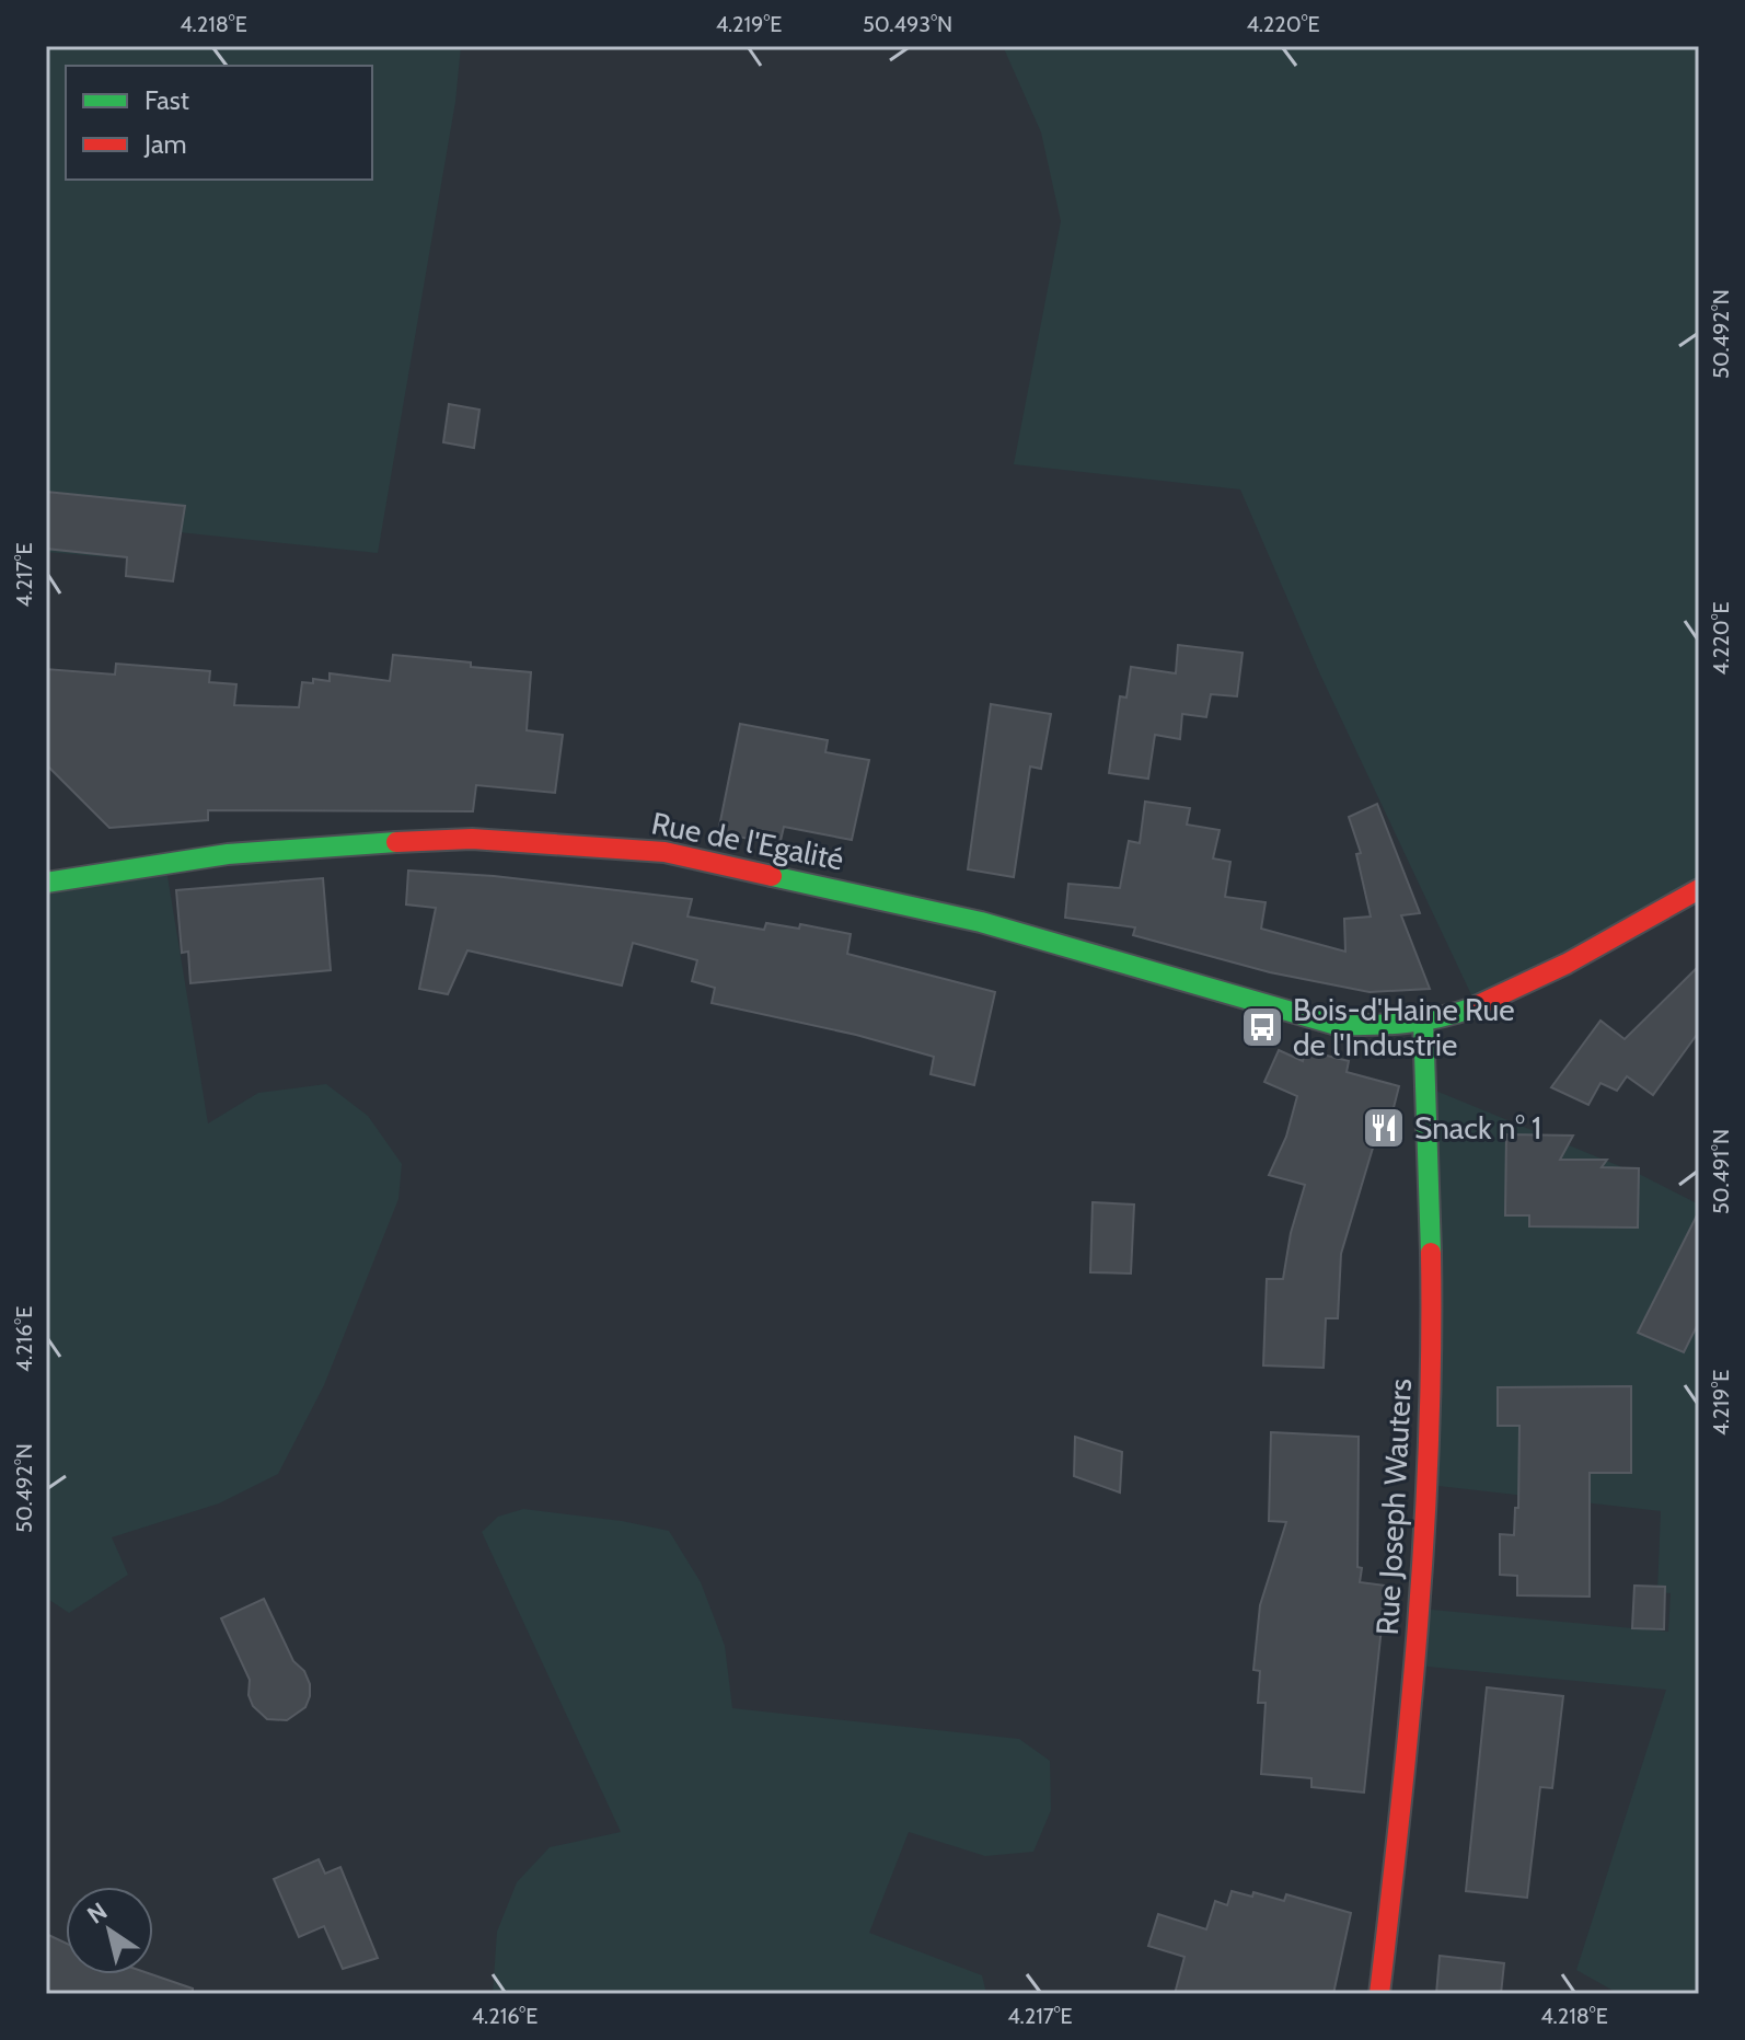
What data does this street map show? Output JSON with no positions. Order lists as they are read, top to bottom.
{
  "streets": {
    "street": ["Rue de l'Egalité", "Rue Joseph Wauters"]
  },
  "crossings": [
    ["Rue de l'Egalité", "Rue Joseph Wauters"]
  ],
  "places": {
    "bus stop": ["Bois-d'Haine Rue de l'Industrie"],
    "restaurant": ["Snack n° 1"]
  },
  "legend": ["Fast", "Jam"],
  "north": "top left",
  "coordinates": [
    "4.218°E",
    "4.219°E",
    "50.493°N",
    "4.220°E",
    "50.492°N",
    "4.217°E",
    "50.491°N",
    "4.216°E"
  ]
}
